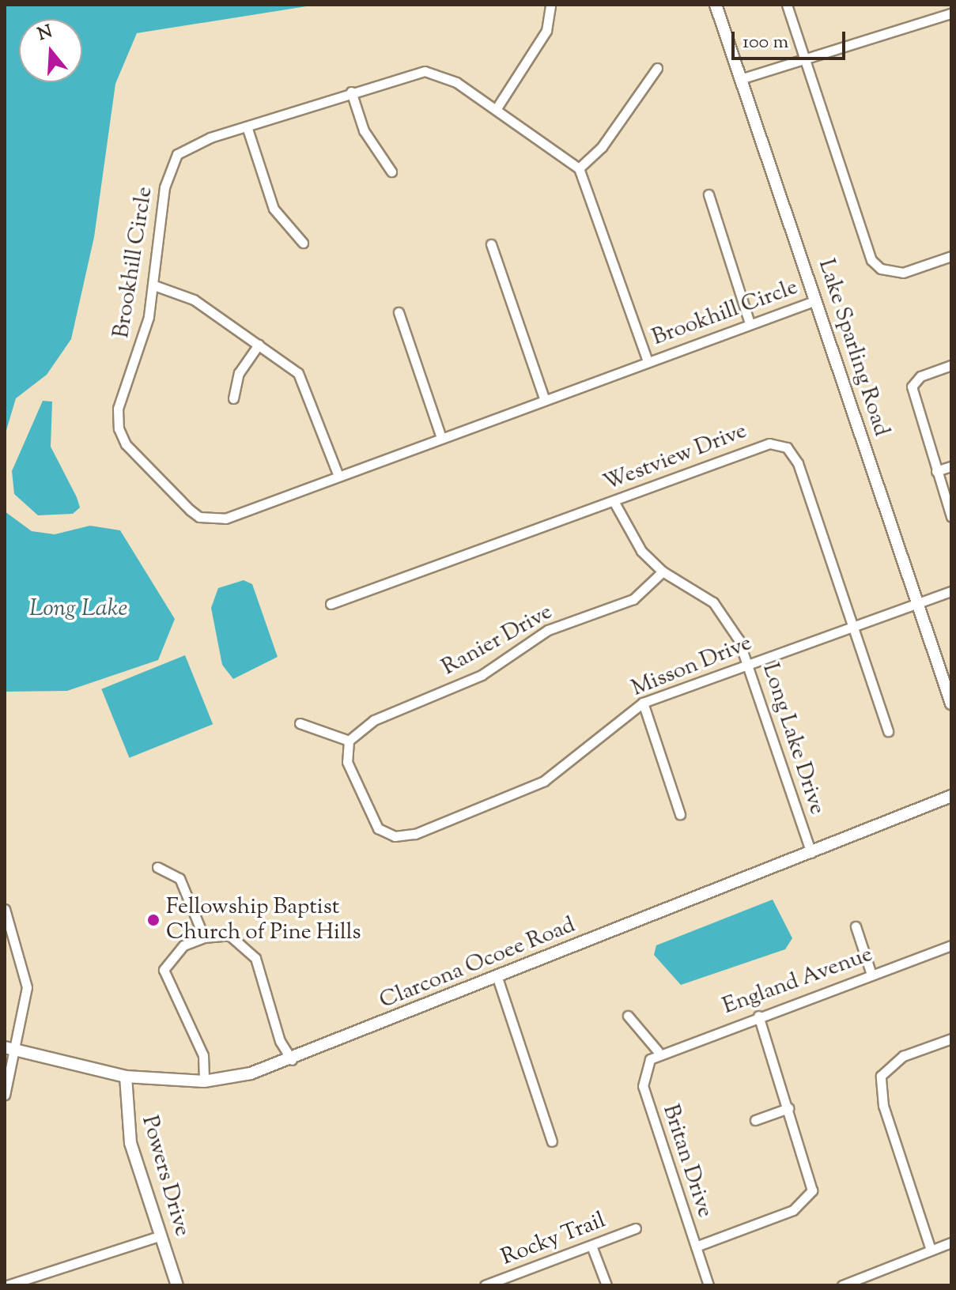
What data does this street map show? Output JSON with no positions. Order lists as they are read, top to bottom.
{
  "streets": {
    "street": [
      "Brookhill Circle",
      "Lake Sparling Road",
      "Westview Drive",
      "Ranier Drive",
      "Misson Drive",
      "Long Lake Drive",
      "Clarcona Ocoee Road",
      "England Avenue",
      "Britan Drive",
      "Powers Drive",
      "Rocky Trail"
    ]
  },
  "crossings": [
    ["Brookhill Circle", "Lake Sparling Road"],
    ["Lake Sparling Road", "Misson Drive"],
    ["Westview Drive", "Misson Drive"],
    ["Westview Drive", "Long Lake Drive"],
    ["Ranier Drive", "Misson Drive"],
    ["Ranier Drive", "Long Lake Drive"],
    ["Misson Drive", "Long Lake Drive"],
    ["Long Lake Drive", "Clarcona Ocoee Road"],
    ["Clarcona Ocoee Road", "Powers Drive"],
    ["England Avenue", "Britan Drive"]
  ],
  "water": ["Long Lake"],
  "places": ["Fellowship Baptist Church of Pine Hills"],
  "scale_bar": "100 m",
  "north": "top"
}
